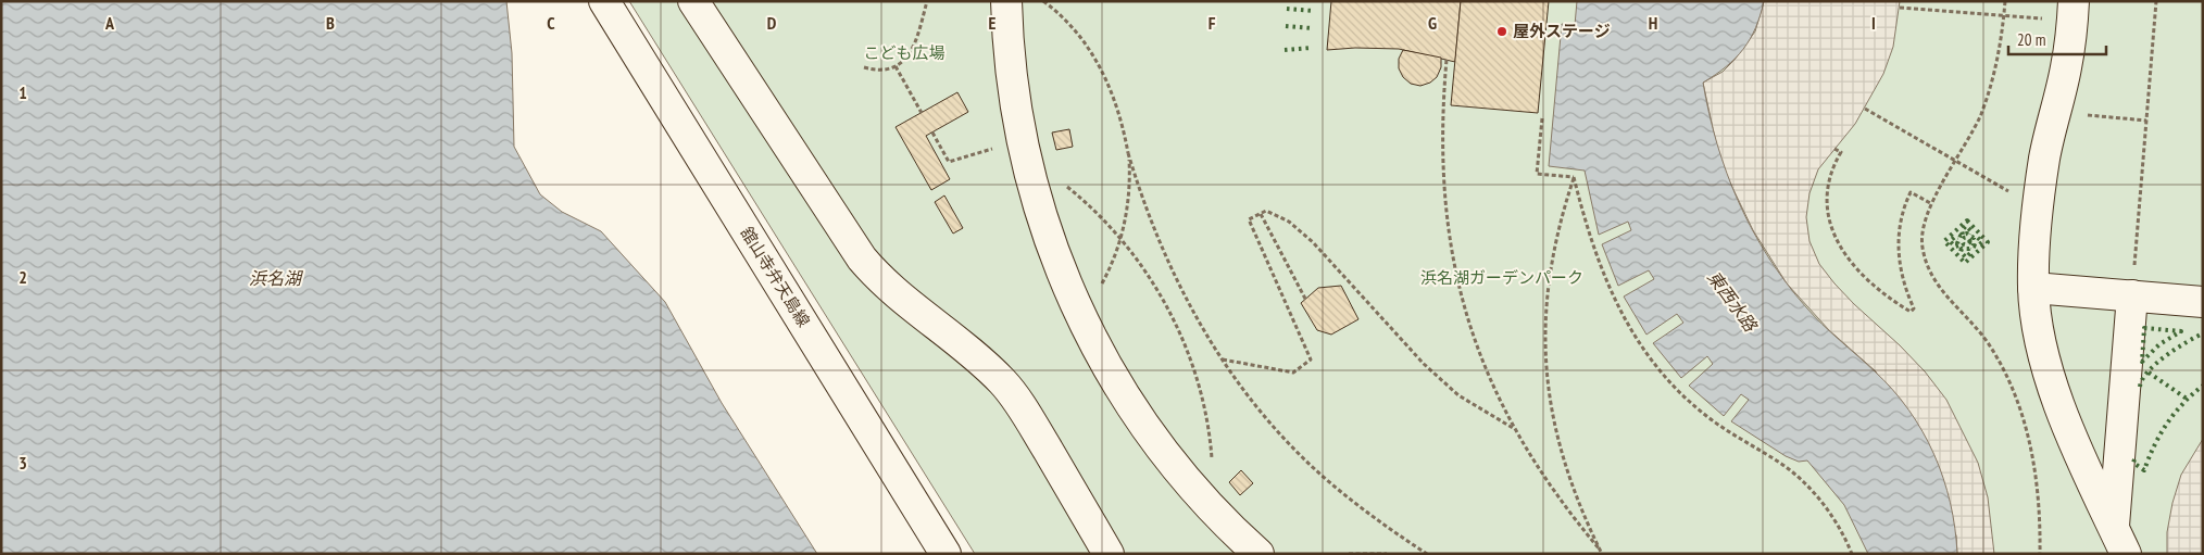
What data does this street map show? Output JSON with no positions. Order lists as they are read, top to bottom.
{
  "streets": {
    "main road": ["舘山寺弁天島線"]
  },
  "water": ["浜名湖", "東西水路"],
  "parks": ["こども広場", "浜名湖ガーデンパーク"],
  "places": ["屋外ステージ"],
  "scale_bar": "20 m",
  "grid": {
    "columns": [
      "A",
      "B",
      "C",
      "D",
      "E",
      "F",
      "G",
      "H",
      "I"
    ],
    "rows": ["1", "2", "3"]
  }
}
